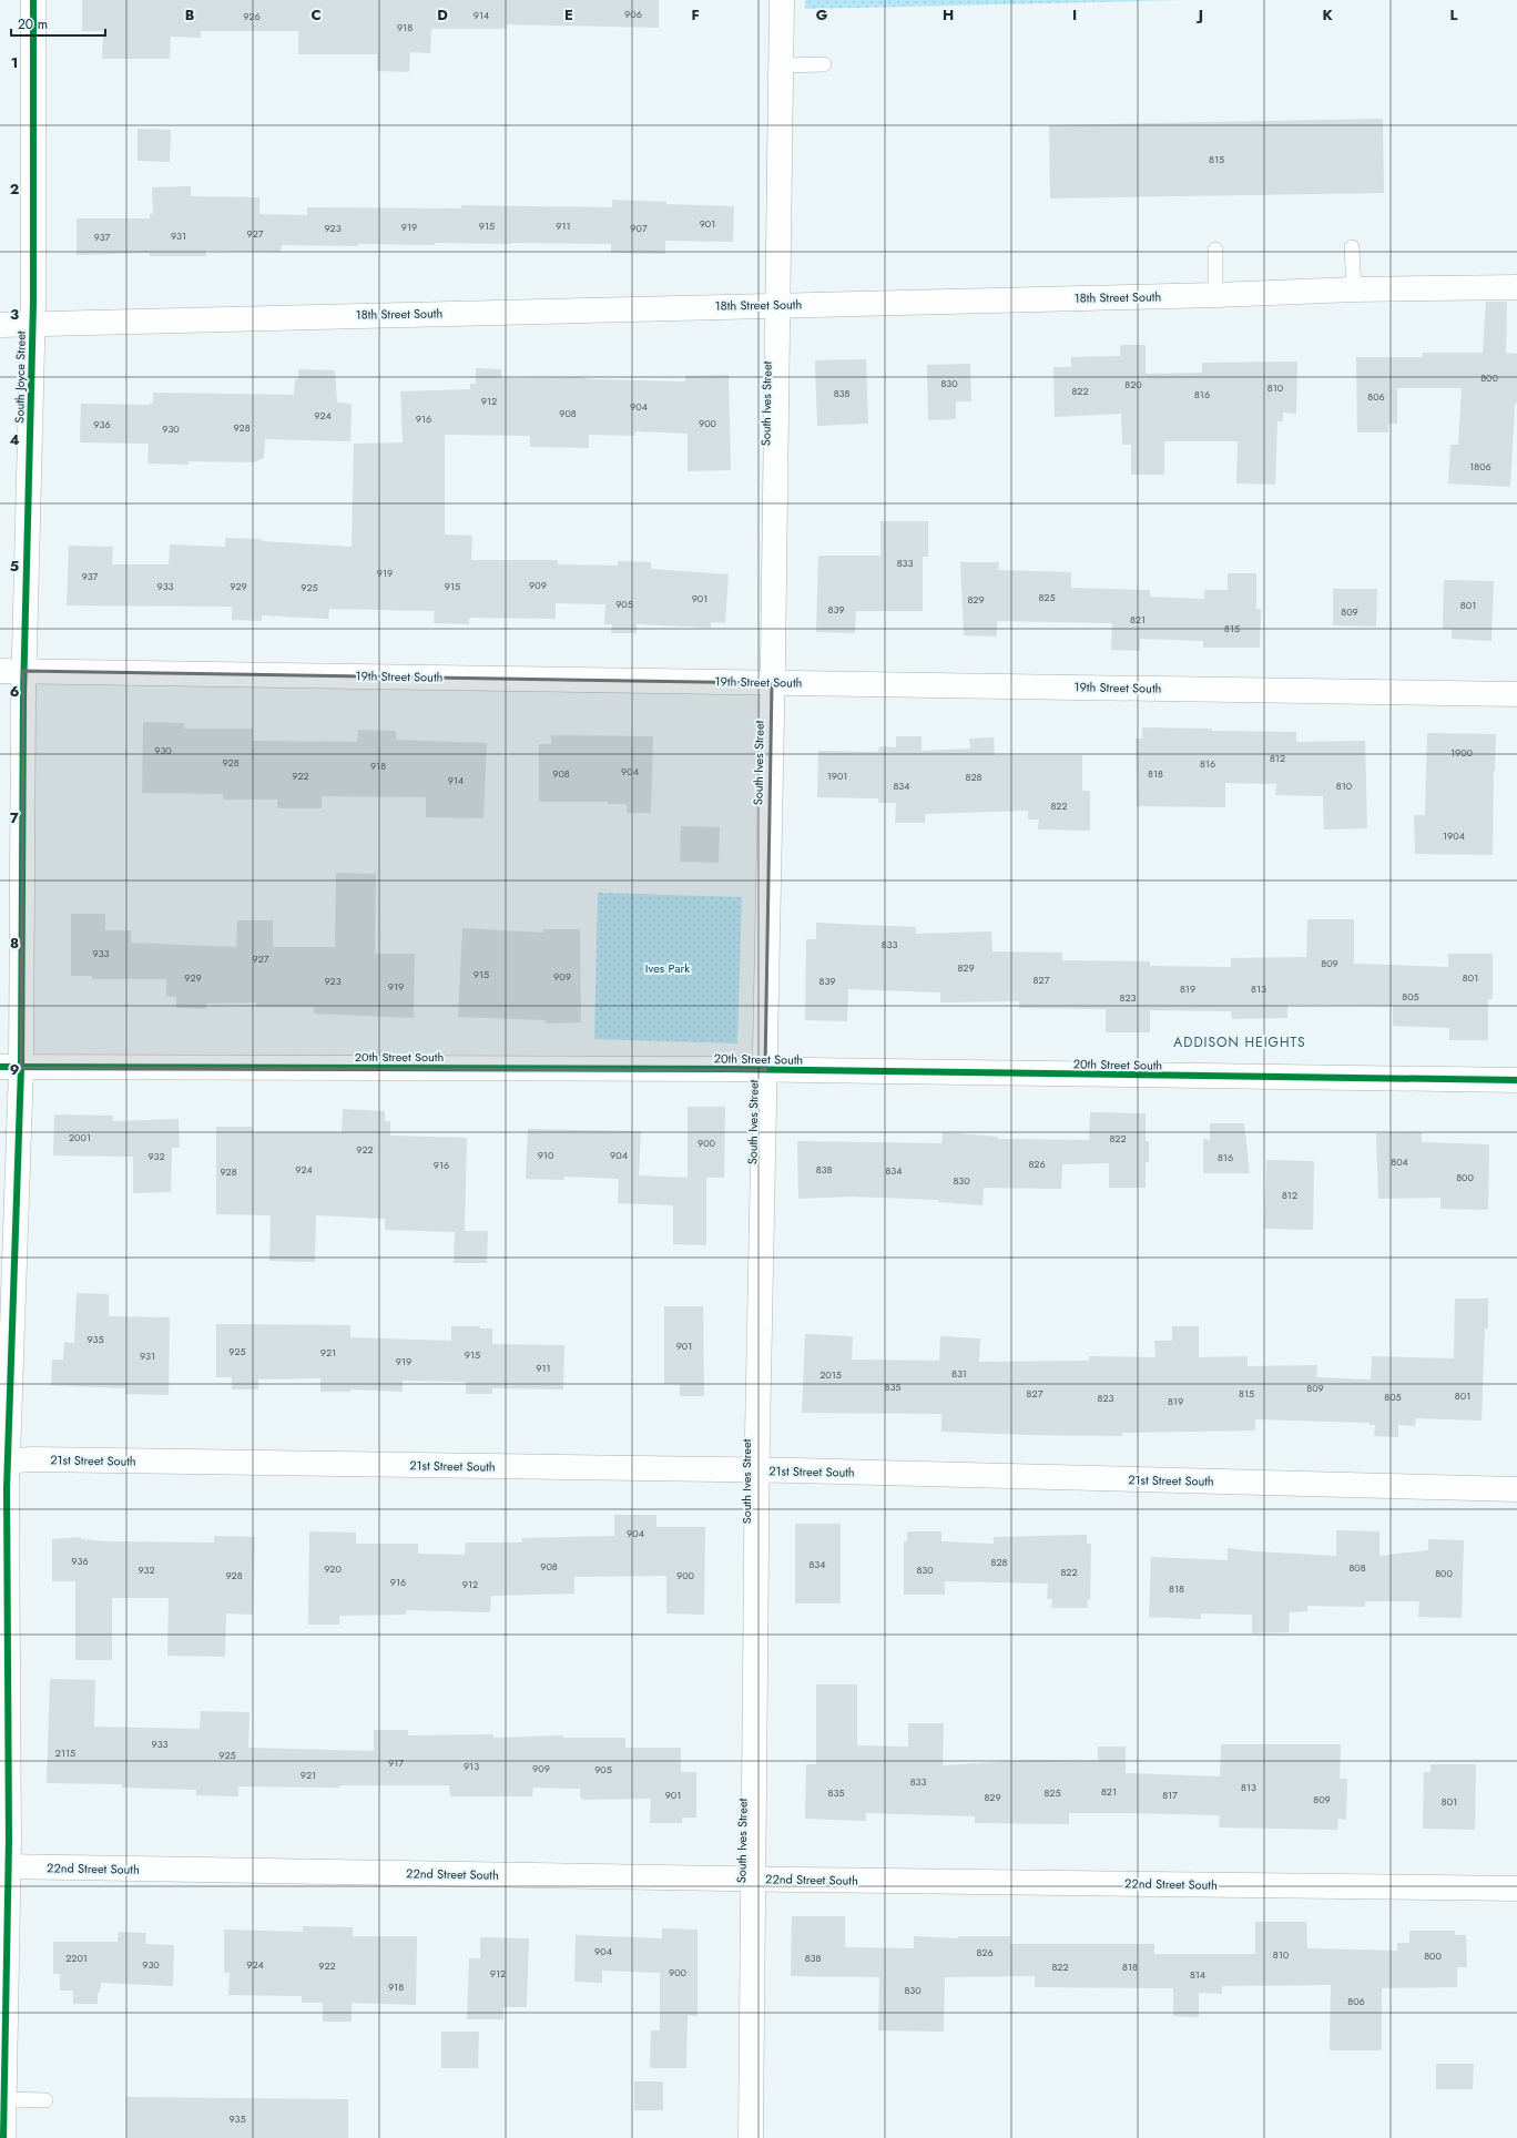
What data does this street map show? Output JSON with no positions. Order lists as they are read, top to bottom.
{
  "streets": {
    "street": [
      "18th Street South",
      "South Joyce Street",
      "South Ives Street",
      "19th Street South",
      "20th Street South",
      "21st Street South",
      "22nd Street South"
    ]
  },
  "crossings": [
    ["18th Street South", "South Joyce Street"],
    ["18th Street South", "South Ives Street"],
    ["South Joyce Street", "19th Street South"],
    ["South Joyce Street", "20th Street South"],
    ["South Joyce Street", "21st Street South"],
    ["South Joyce Street", "22nd Street South"],
    ["South Ives Street", "19th Street South"],
    ["South Ives Street", "20th Street South"],
    ["South Ives Street", "21st Street South"],
    ["South Ives Street", "22nd Street South"]
  ],
  "districts": ["ADDISON HEIGHTS"],
  "parks": ["Ives Park"],
  "house_numbers": [
    "906",
    "914",
    "926",
    "918",
    "815",
    "901",
    "915",
    "911",
    "919",
    "923",
    "907",
    "927",
    "931",
    "937",
    "800",
    "830",
    "820",
    "810",
    "822",
    "838",
    "816",
    "806",
    "912",
    "904",
    "908",
    "924",
    "916",
    "900",
    "936",
    "928",
    "930",
    "1806",
    "833",
    "919",
    "937",
    "909",
    "933",
    "929",
    "915",
    "925",
    "825",
    "901",
    "829",
    "905",
    "801",
    "839",
    "809",
    "821",
    "815",
    "930",
    "1900",
    "812",
    "928",
    "816",
    "918",
    "904",
    "908",
    "818",
    "922",
    "1901",
    "828",
    "914",
    "834",
    "810",
    "822",
    "1904",
    "833",
    "933",
    "927",
    "809",
    "829",
    "915",
    "909",
    "929",
    "801",
    "827",
    "923",
    "839",
    "919",
    "819",
    "813",
    "805",
    "823",
    "2001",
    "822",
    "900",
    "922",
    "910",
    "904",
    "932",
    "816",
    "804",
    "826",
    "916",
    "924",
    "838",
    "834",
    "928",
    "800",
    "830",
    "812",
    "935",
    "901",
    "925",
    "921",
    "915",
    "931",
    "919",
    "911",
    "831",
    "2015",
    "835",
    "809",
    "827",
    "815",
    "801",
    "805",
    "823",
    "819",
    "904",
    "936",
    "828",
    "834",
    "908",
    "808",
    "920",
    "932",
    "830",
    "822",
    "800",
    "928",
    "900",
    "916",
    "912",
    "818",
    "933",
    "2115",
    "925",
    "917",
    "913",
    "909",
    "905",
    "921",
    "833",
    "813",
    "821",
    "835",
    "825",
    "901",
    "817",
    "829",
    "809",
    "801",
    "904",
    "826",
    "810",
    "800",
    "2201",
    "838",
    "930",
    "924",
    "922",
    "822",
    "818",
    "900",
    "912",
    "814",
    "918",
    "830",
    "806",
    "935"
  ],
  "scale_bar": "20 m",
  "grid": {
    "columns": [
      "B",
      "C",
      "D",
      "E",
      "F",
      "G",
      "H",
      "I",
      "J",
      "K",
      "L"
    ],
    "rows": [
      "1",
      "2",
      "3",
      "4",
      "5",
      "6",
      "7",
      "8",
      "9"
    ]
  }
}
